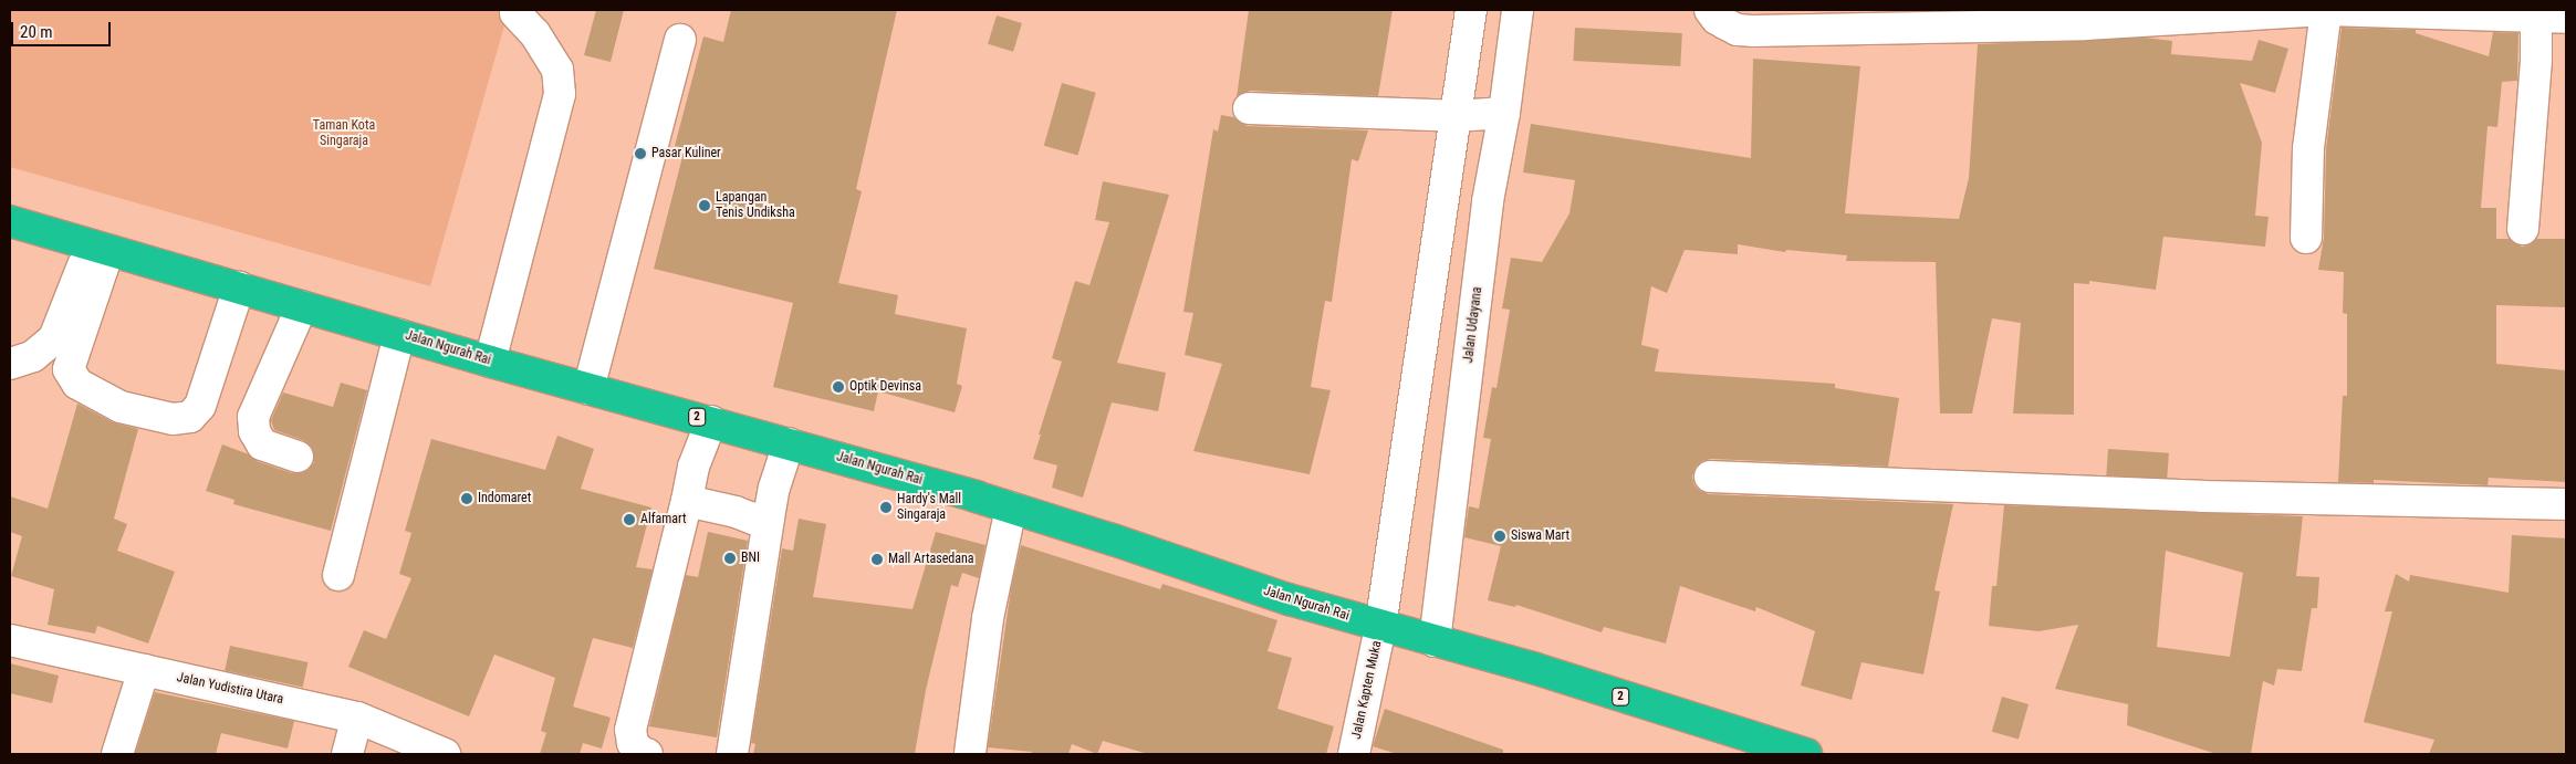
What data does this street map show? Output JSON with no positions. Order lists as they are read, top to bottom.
{
  "streets": {
    "highway": ["Jalan Ngurah Rai", "2"],
    "street": ["Jalan Udayana", "Jalan Yudistira Utara", "Jalan Kapten Muka"]
  },
  "crossings": [
    ["Jalan Udayana", "Jalan Ngurah Rai"],
    ["Jalan Ngurah Rai", "Jalan Kapten Muka"]
  ],
  "parks": ["Taman Kota Singaraja"],
  "places": [
    "Pasar Kuliner",
    "Lapangan Tenis Undiksha",
    "Optik Devinsa",
    "Indomaret",
    "Hardy's Mall Singaraja",
    "Alfamart",
    "Siswa Mart",
    "BNI",
    "Mall Artasedana"
  ],
  "scale_bar": "20 m"
}
